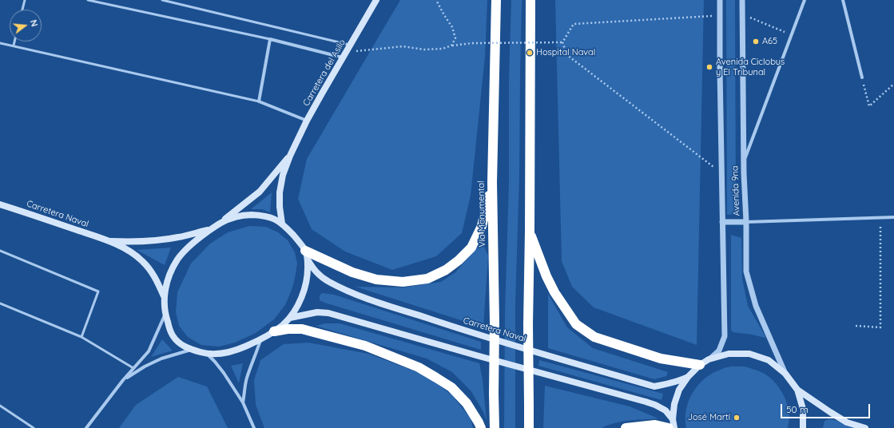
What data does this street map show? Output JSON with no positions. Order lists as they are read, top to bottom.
{
  "streets": {
    "highway": ["Vía Monumental"],
    "main road": ["Carretera del Asilo", "Carretera Naval"],
    "street": ["Avenida 9na"]
  },
  "crossings": [
    ["Carretera del Asilo", "Carretera Naval"]
  ],
  "places": [
    "A65",
    "Hospital Naval",
    "Avenida Ciclobus y El Tribunal",
    "José Martí"
  ],
  "scale_bar": "50 m",
  "north": "right"
}
